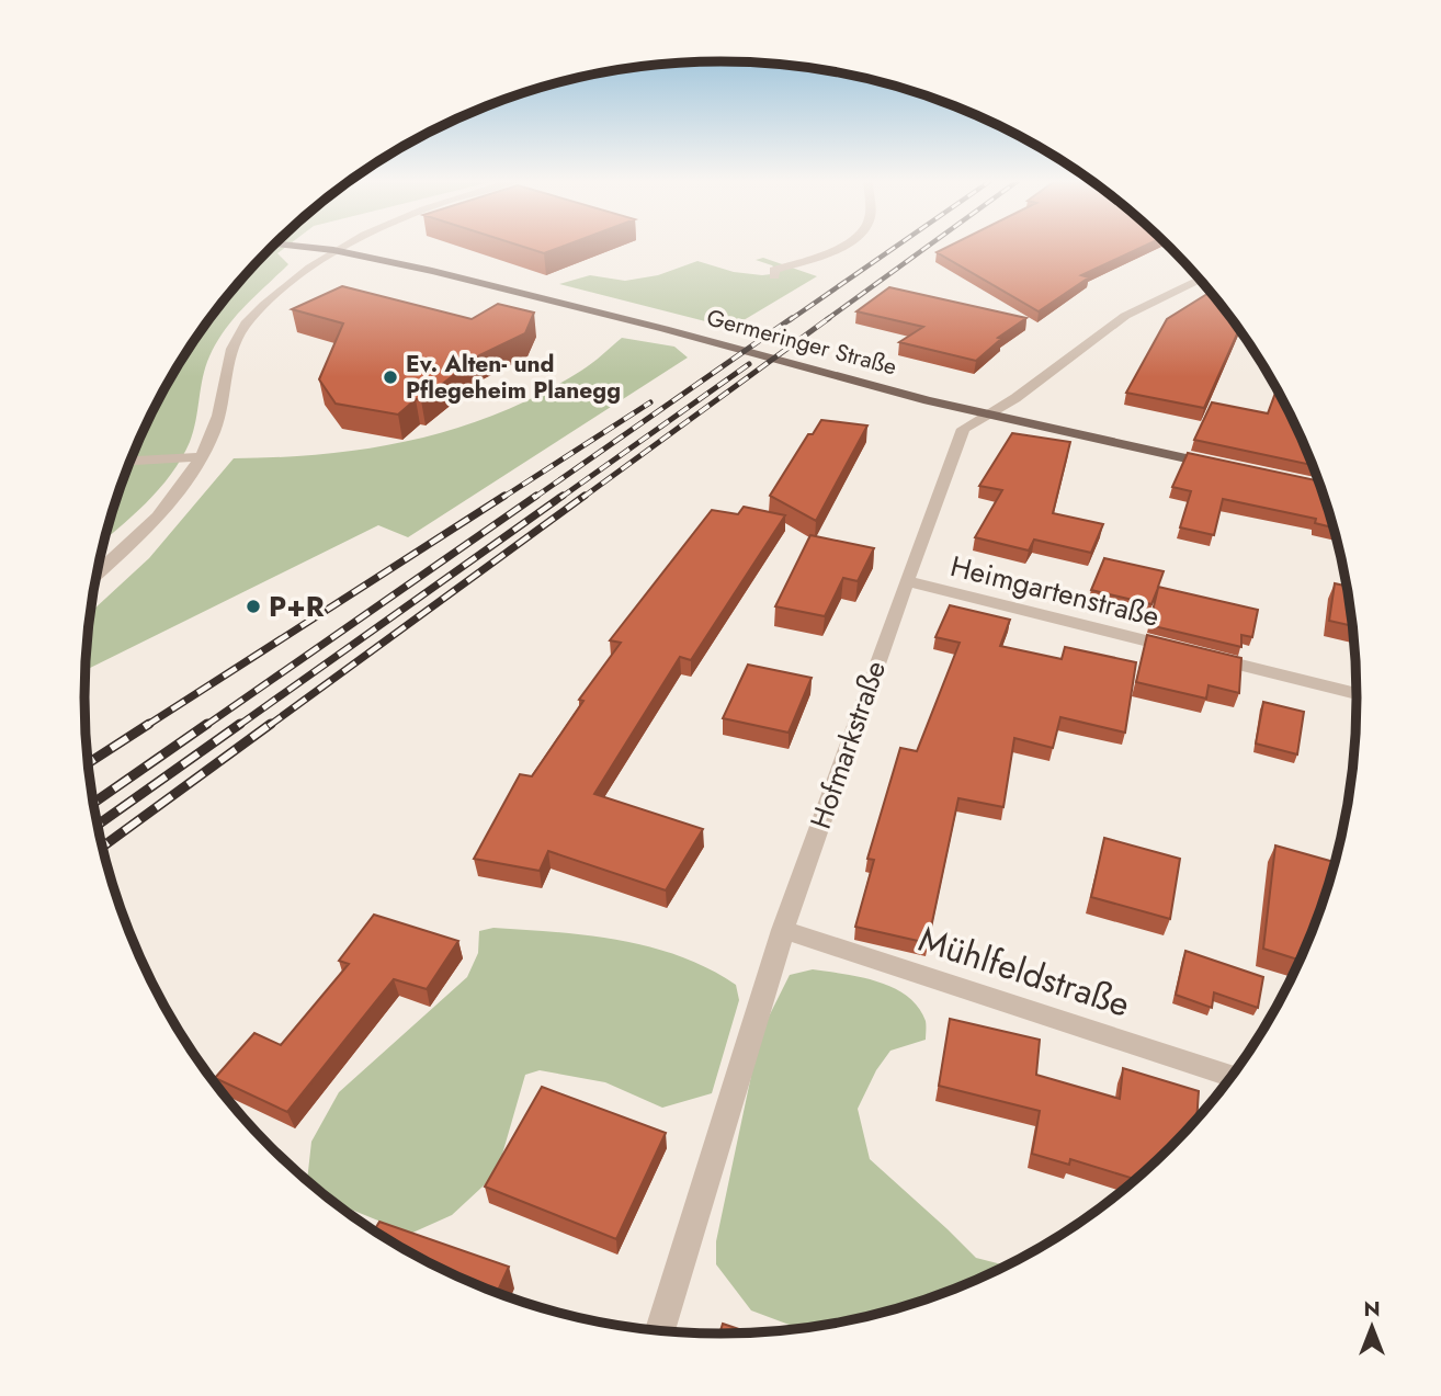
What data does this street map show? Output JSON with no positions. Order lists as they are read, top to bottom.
{
  "streets": {
    "main road": ["Germeringer Straße"],
    "street": ["Heimgartenstraße", "Hofmarkstraße", "Mühlfeldstraße"]
  },
  "crossings": [
    ["Germeringer Straße", "Hofmarkstraße"],
    ["Heimgartenstraße", "Hofmarkstraße"],
    ["Hofmarkstraße", "Mühlfeldstraße"]
  ],
  "places": ["Ev. Alten- und Pflegeheim Planegg", "P+R"],
  "north": "top"
}
